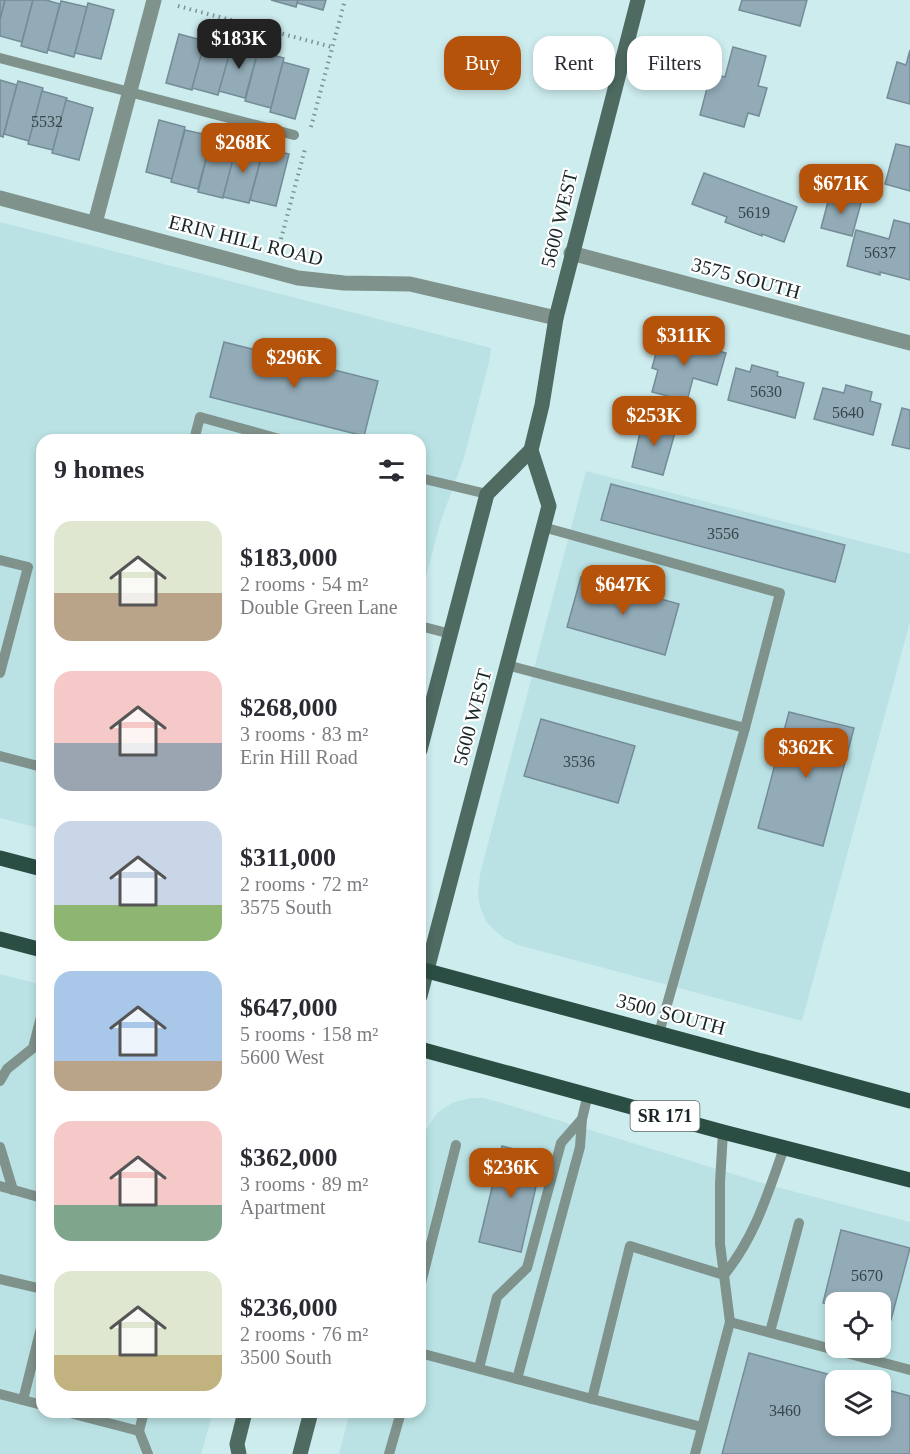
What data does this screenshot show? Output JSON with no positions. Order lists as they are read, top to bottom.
{
  "streets": {
    "main road": ["5600 WEST", "3500 SOUTH", "SR 171"],
    "street": ["ERIN HILL ROAD", "3575 SOUTH"]
  },
  "crossings": [
    ["5600 WEST", "ERIN HILL ROAD"],
    ["5600 WEST", "3575 SOUTH"]
  ],
  "house_numbers": [
    "5532",
    "5619",
    "5637",
    "5630",
    "5640",
    "3556",
    "3536",
    "5670",
    "3460"
  ],
  "page": {
    "price": [
      "$183K",
      "$268K",
      "$671K",
      "$311K",
      "$296K",
      "$253K",
      "$647K",
      "$362K",
      "$236K"
    ],
    "chip": ["Buy", "Rent", "Filters"],
    "heading": "9 homes",
    "list": [
      {
        "name": "$183,000",
        "note": "2 rooms · 54 m² · Double Green Lane"
      },
      {
        "name": "$268,000",
        "note": "3 rooms · 83 m² · Erin Hill Road"
      },
      {
        "name": "$311,000",
        "note": "2 rooms · 72 m² · 3575 South"
      },
      {
        "name": "$647,000",
        "note": "5 rooms · 158 m² · 5600 West"
      },
      {
        "name": "$362,000",
        "note": "3 rooms · 89 m² · Apartment"
      },
      {
        "name": "$236,000",
        "note": "2 rooms · 76 m² · 3500 South"
      }
    ]
  }
}
